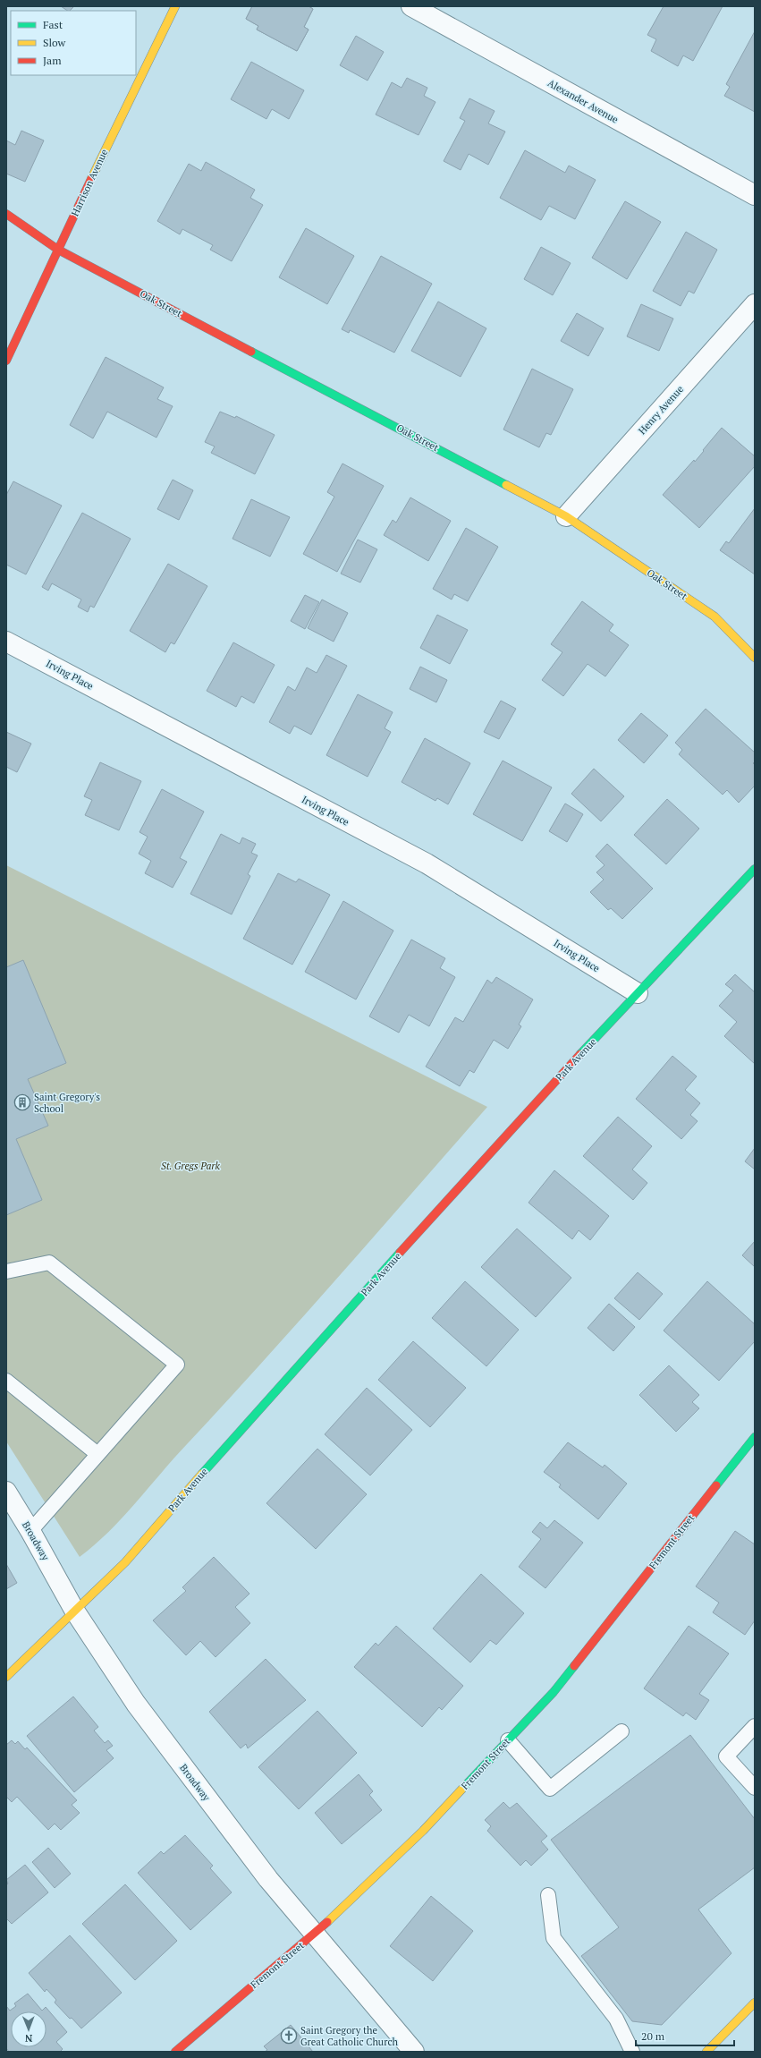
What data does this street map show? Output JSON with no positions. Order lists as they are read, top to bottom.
{
  "streets": {
    "street": [
      "Alexander Avenue",
      "Harrison Avenue",
      "Oak Street",
      "Henry Avenue",
      "Irving Place",
      "Park Avenue",
      "Broadway",
      "Fremont Street"
    ]
  },
  "crossings": [
    ["Harrison Avenue", "Oak Street"],
    ["Oak Street", "Henry Avenue"],
    ["Irving Place", "Park Avenue"],
    ["Park Avenue", "Broadway"],
    ["Broadway", "Fremont Street"]
  ],
  "parks": ["St. Gregs Park"],
  "places": {
    "building": ["Saint Gregory's School"],
    "church": ["Saint Gregory the Great Catholic Church"]
  },
  "legend": ["Fast", "Slow", "Jam"],
  "scale_bar": "20 m",
  "north": "bottom"
}
